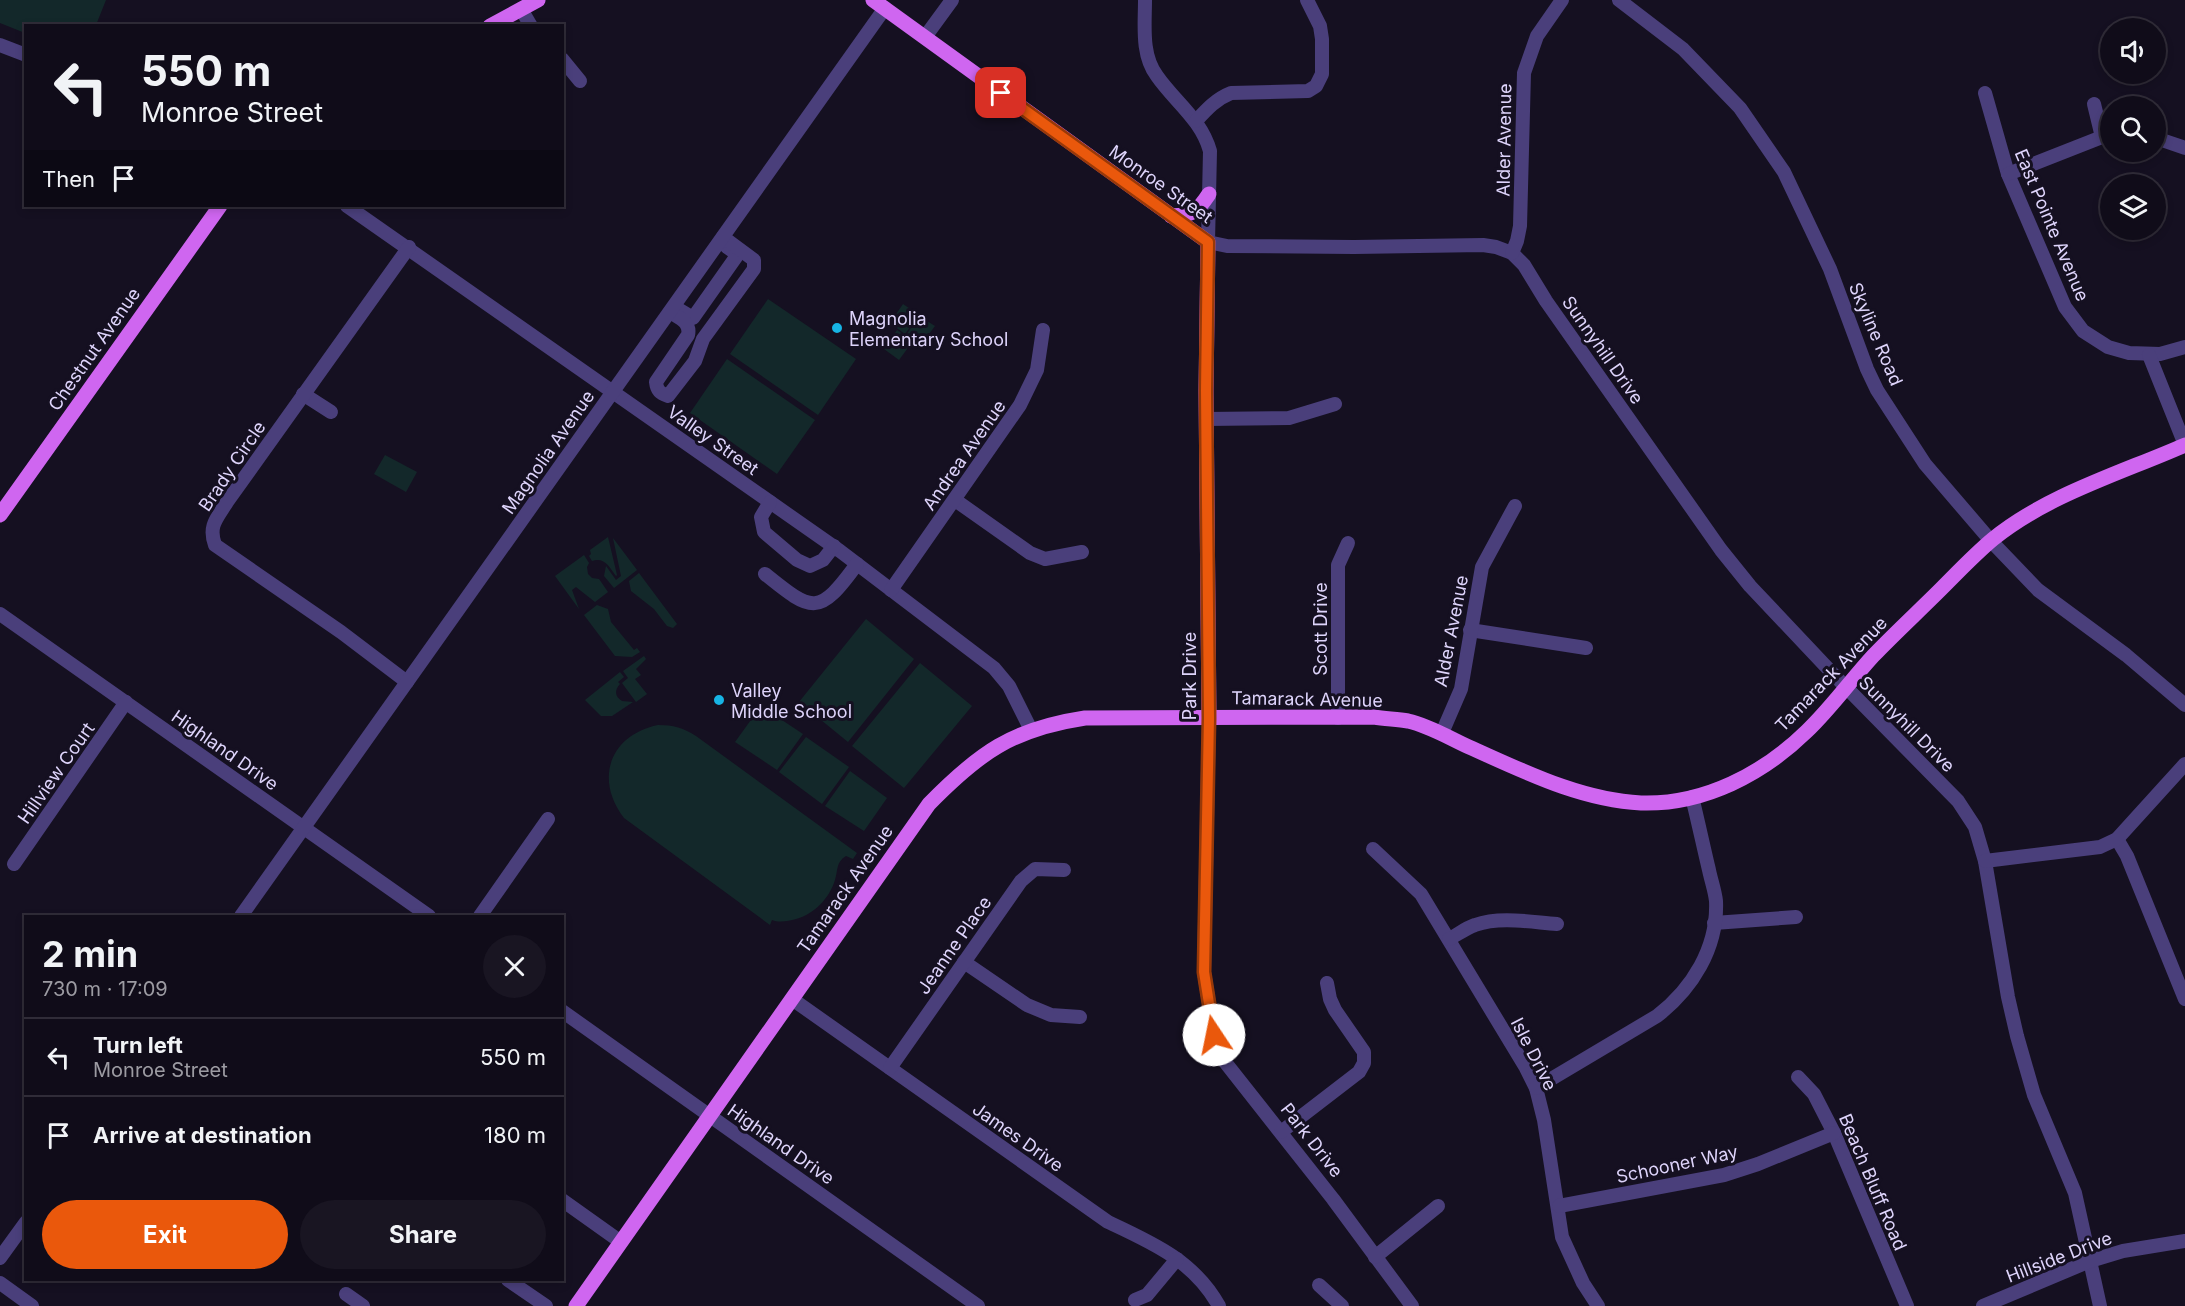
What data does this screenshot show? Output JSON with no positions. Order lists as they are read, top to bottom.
{
  "streets": {
    "main road": [
      "Monroe Street",
      "Chestnut Avenue",
      "Tamarack Avenue",
      "Park Drive"
    ],
    "street": [
      "Alder Avenue",
      "East Pointe Avenue",
      "Skyline Road",
      "Sunnyhill Drive",
      "Valley Street",
      "Magnolia Avenue",
      "Andrea Avenue",
      "Brady Circle",
      "Scott Drive",
      "Highland Drive",
      "Hillview Court",
      "Jeanne Place",
      "Isle Drive",
      "James Drive",
      "Schooner Way",
      "Beach Bluff Road",
      "Hillside Drive"
    ]
  },
  "crossings": [
    ["Alder Avenue", "Monroe Street"],
    ["Alder Avenue", "Sunnyhill Drive"],
    ["Alder Avenue", "Tamarack Avenue"],
    ["Monroe Street", "Sunnyhill Drive"],
    ["Monroe Street", "Magnolia Avenue"],
    ["Monroe Street", "Park Drive"],
    ["Skyline Road", "Tamarack Avenue"],
    ["Sunnyhill Drive", "Tamarack Avenue"],
    ["Sunnyhill Drive", "Hillside Drive"],
    ["Valley Street", "Magnolia Avenue"],
    ["Valley Street", "Andrea Avenue"],
    ["Valley Street", "Brady Circle"],
    ["Valley Street", "Tamarack Avenue"],
    ["Magnolia Avenue", "Brady Circle"],
    ["Magnolia Avenue", "Highland Drive"],
    ["Scott Drive", "Tamarack Avenue"],
    ["Tamarack Avenue", "Park Drive"],
    ["Tamarack Avenue", "Highland Drive"],
    ["Tamarack Avenue", "James Drive"],
    ["Highland Drive", "Hillview Court"],
    ["Jeanne Place", "James Drive"],
    ["Isle Drive", "Schooner Way"],
    ["Schooner Way", "Beach Bluff Road"]
  ],
  "places": ["Magnolia Elementary School", "Valley Middle School"],
  "page": {
    "turn": ["550 m", "Monroe Street"],
    "then": "Then",
    "heading": ["2 min", "730 m · 17:09"],
    "list": [
      {
        "name": "Turn left",
        "note": "Monroe Street",
        "value": "550 m"
      },
      {
        "name": "Arrive at destination",
        "value": "180 m"
      }
    ],
    "buttons": ["Exit", "Share"]
  }
}
